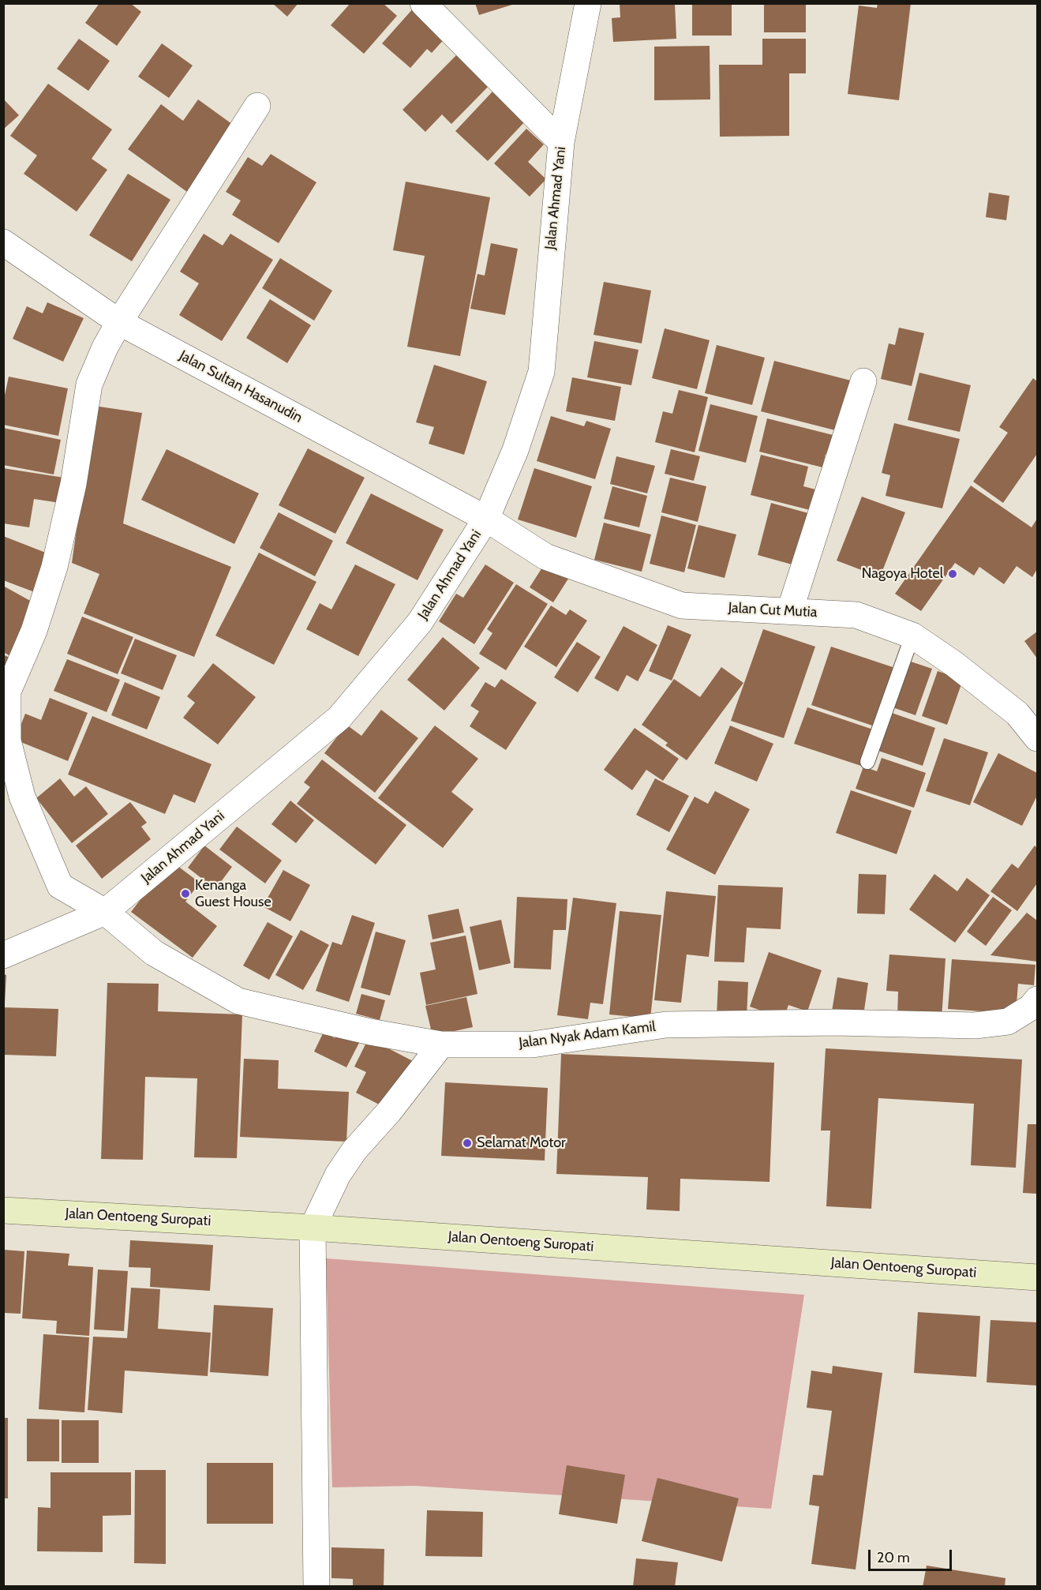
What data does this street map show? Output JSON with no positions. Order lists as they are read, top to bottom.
{
  "streets": {
    "main road": ["Jalan Oentoeng Suropati"],
    "street": [
      "Jalan Ahmad Yani",
      "Jalan Sultan Hasanudin",
      "Jalan Cut Mutia",
      "Jalan Nyak Adam Kamil"
    ]
  },
  "crossings": [
    ["Jalan Ahmad Yani", "Jalan Sultan Hasanudin"],
    ["Jalan Ahmad Yani", "Jalan Cut Mutia"],
    ["Jalan Ahmad Yani", "Jalan Nyak Adam Kamil"],
    ["Jalan Sultan Hasanudin", "Jalan Cut Mutia"],
    ["Jalan Sultan Hasanudin", "Jalan Nyak Adam Kamil"]
  ],
  "places": ["Nagoya Hotel", "Kenanga Guest House", "Selamat Motor"],
  "scale_bar": "20 m"
}
